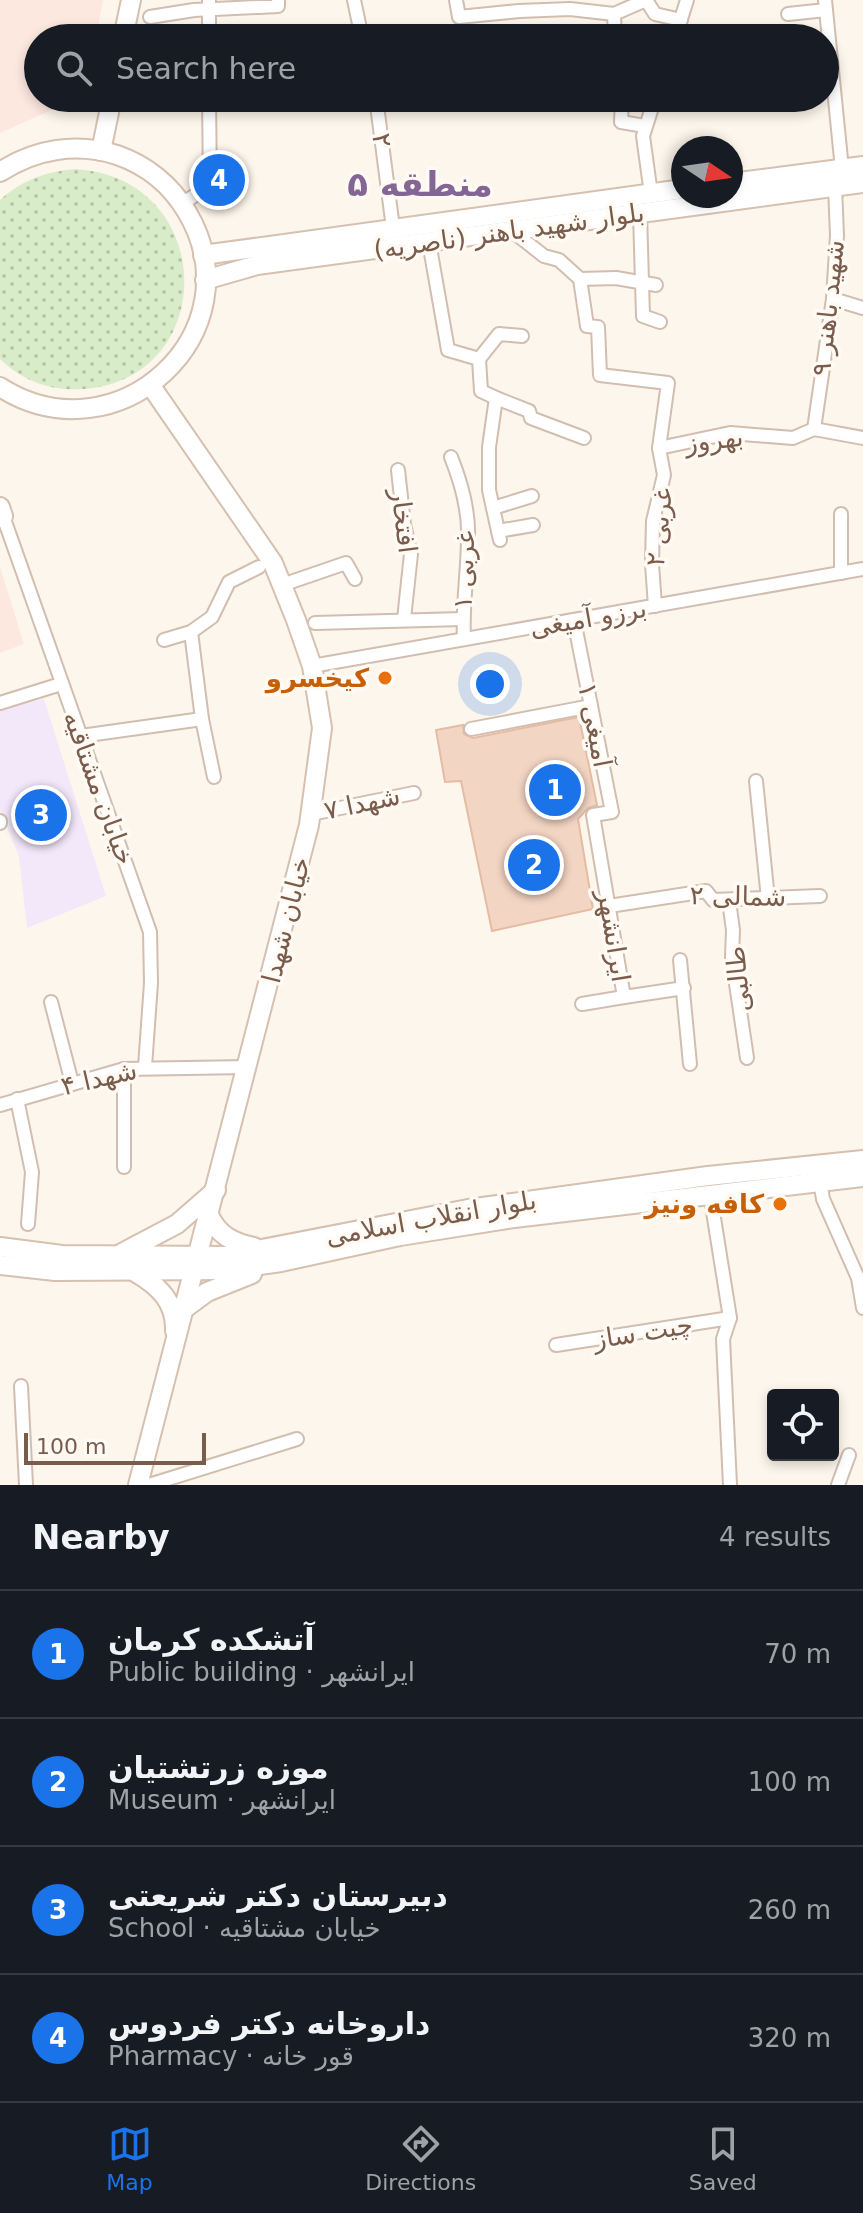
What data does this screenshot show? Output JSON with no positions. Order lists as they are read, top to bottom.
{
  "streets": {
    "main road": ["بلوار شهید باهنر (ناصریه)", "خیابان شهدا", "بلوار انقلاب اسلامی"],
    "street": [
      "۲",
      "شهید باهنر ۹",
      "بهروز",
      "افتخار",
      "۲ غربی",
      "۱ غربی",
      "برزو آمیغی",
      "آمیغی ۱",
      "خیابان مشتاقیه",
      "شهدا ۷",
      "۲ شمالی",
      "ایرانشهر",
      "طالبی",
      "شهدا ۴",
      "چیت ساز"
    ]
  },
  "crossings": [
    ["۲", "بلوار شهید باهنر (ناصریه)"],
    ["بلوار شهید باهنر (ناصریه)", "شهید باهنر ۹"],
    ["شهید باهنر ۹", "بهروز"],
    ["بهروز", "۲ غربی"],
    ["۲ غربی", "برزو آمیغی"],
    ["۱ غربی", "برزو آمیغی"],
    ["برزو آمیغی", "آمیغی ۱"],
    ["برزو آمیغی", "خیابان شهدا"],
    ["آمیغی ۱", "ایرانشهر"],
    ["خیابان مشتاقیه", "شهدا ۴"],
    ["شهدا ۷", "خیابان شهدا"],
    ["۲ شمالی", "ایرانشهر"],
    ["۲ شمالی", "طالبی"],
    ["خیابان شهدا", "شهدا ۴"],
    ["خیابان شهدا", "بلوار انقلاب اسلامی"]
  ],
  "districts": ["منطقه ۵"],
  "places": ["کیخسرو", "کافه ونیز"],
  "scale_bar": "100 m",
  "north": "right",
  "page": {
    "search": "Search here",
    "pins": [
      "4",
      "1",
      "3",
      "2"
    ],
    "scale": "100 m",
    "heading": ["Nearby", "4 results"],
    "list": [
      {
        "mark": "1",
        "name": "آتشکده کرمان",
        "note": "Public building · ایرانشهر",
        "value": "70 m"
      },
      {
        "mark": "2",
        "name": "موزه زرتشتیان",
        "note": "Museum · ایرانشهر",
        "value": "100 m"
      },
      {
        "mark": "3",
        "name": "دبیرستان دکتر شریعتی",
        "note": "School · خیابان مشتاقیه",
        "value": "260 m"
      },
      {
        "mark": "4",
        "name": "داروخانه دکتر فردوس",
        "note": "Pharmacy · قور خانه",
        "value": "320 m"
      }
    ],
    "nav": ["Map", "Directions", "Saved"]
  }
}
